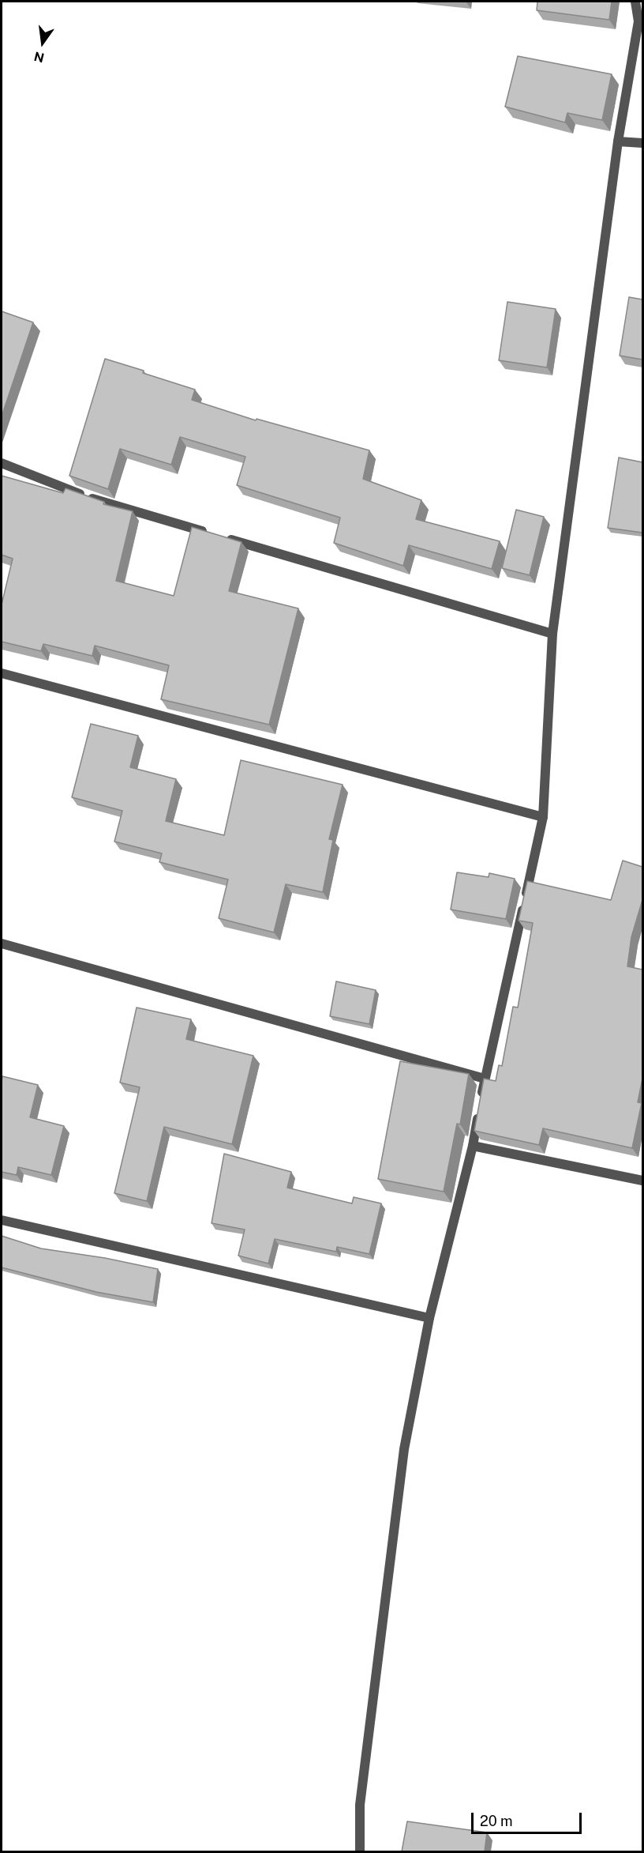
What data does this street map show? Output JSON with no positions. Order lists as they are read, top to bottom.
{
  "scale_bar": "20 m",
  "north": "bottom"
}
